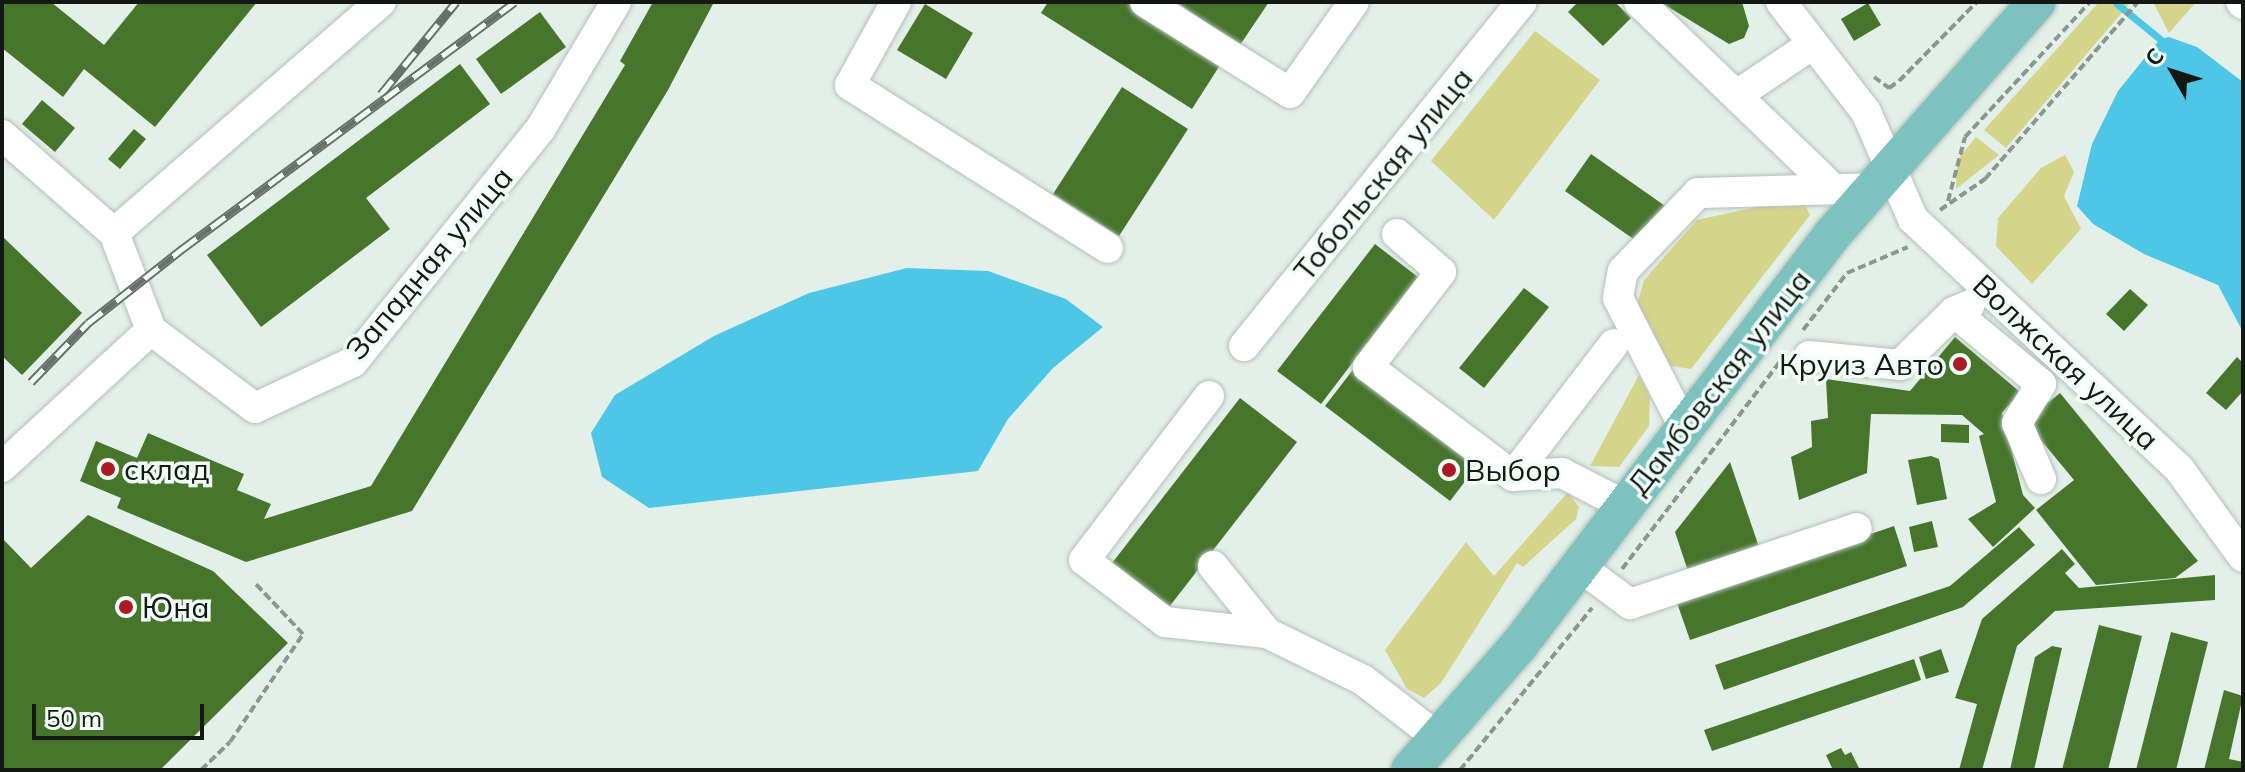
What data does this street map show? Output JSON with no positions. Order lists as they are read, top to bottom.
{
  "streets": {
    "main road": ["Дамбовская улица"],
    "street": ["Тобольская улица", "Западная улица", "Волжская улица"]
  },
  "crossings": [
    ["Волжская улица", "Дамбовская улица"]
  ],
  "places": [
    "Круиз Авто",
    "склад",
    "Выбор",
    "Юна"
  ],
  "scale_bar": "50 m",
  "north": "top left"
}
